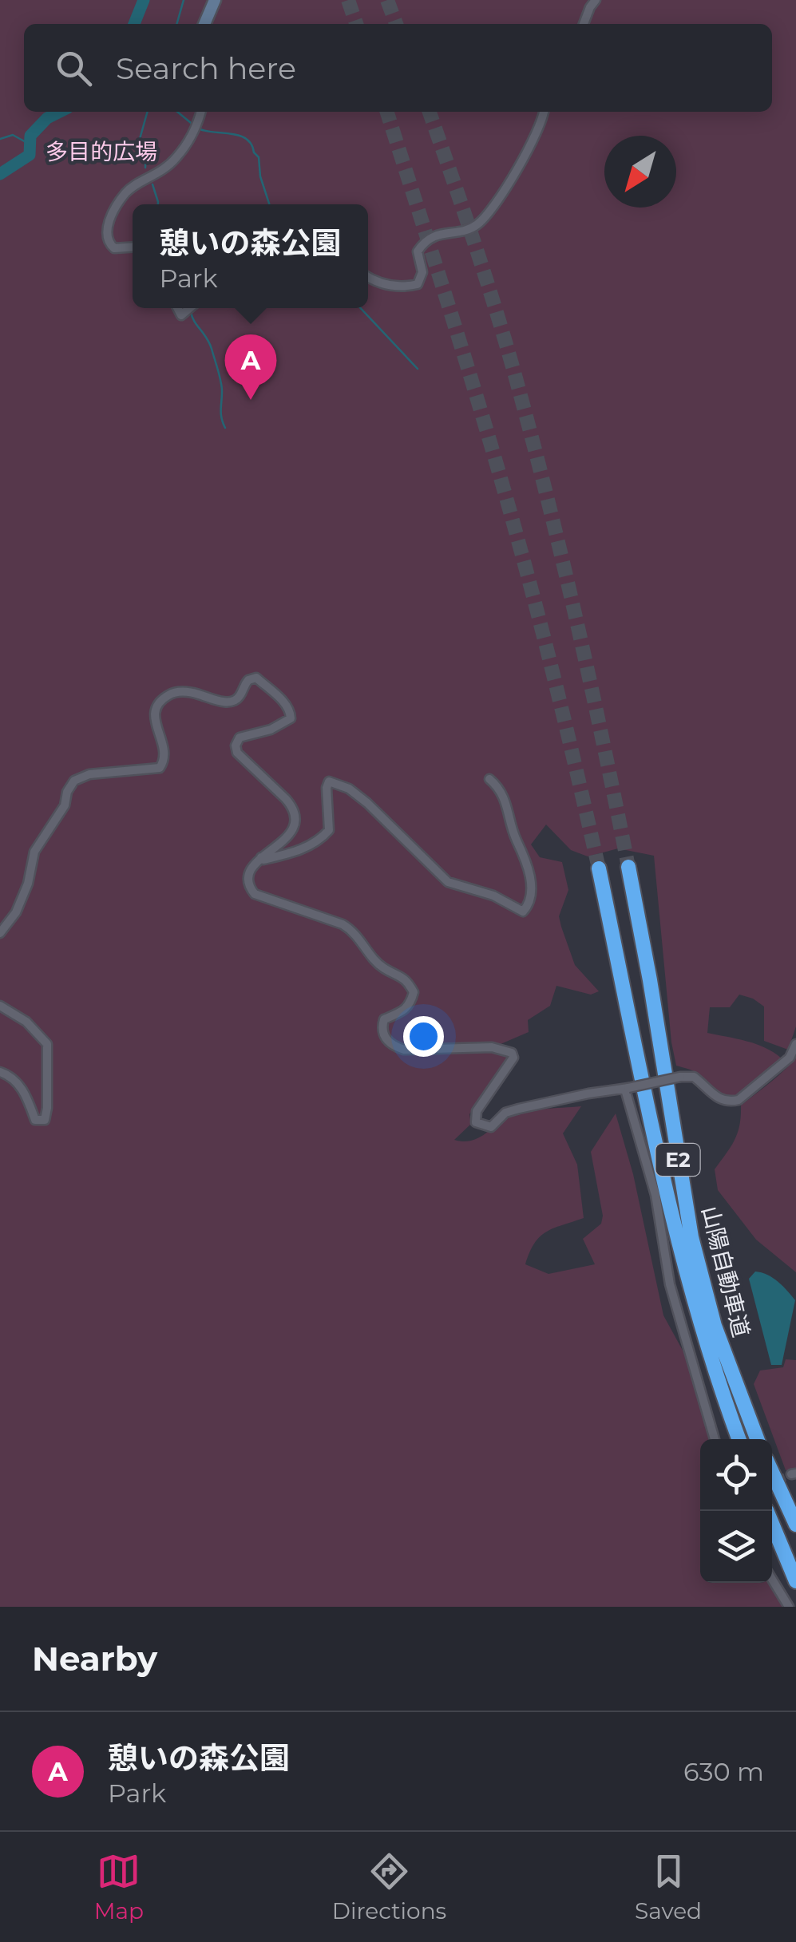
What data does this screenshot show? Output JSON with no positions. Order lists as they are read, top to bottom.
{
  "streets": {
    "highway": ["E2", "山陽自動車道"]
  },
  "parks": ["多目的広場"],
  "north": "bottom left",
  "page": {
    "search": "Search here",
    "popup": ["憩いの森公園", "Park"],
    "pins": "A",
    "heading": "Nearby",
    "list": [
      {
        "mark": "A",
        "name": "憩いの森公園",
        "note": "Park",
        "value": "630 m"
      }
    ],
    "nav": ["Map", "Directions", "Saved"]
  }
}
